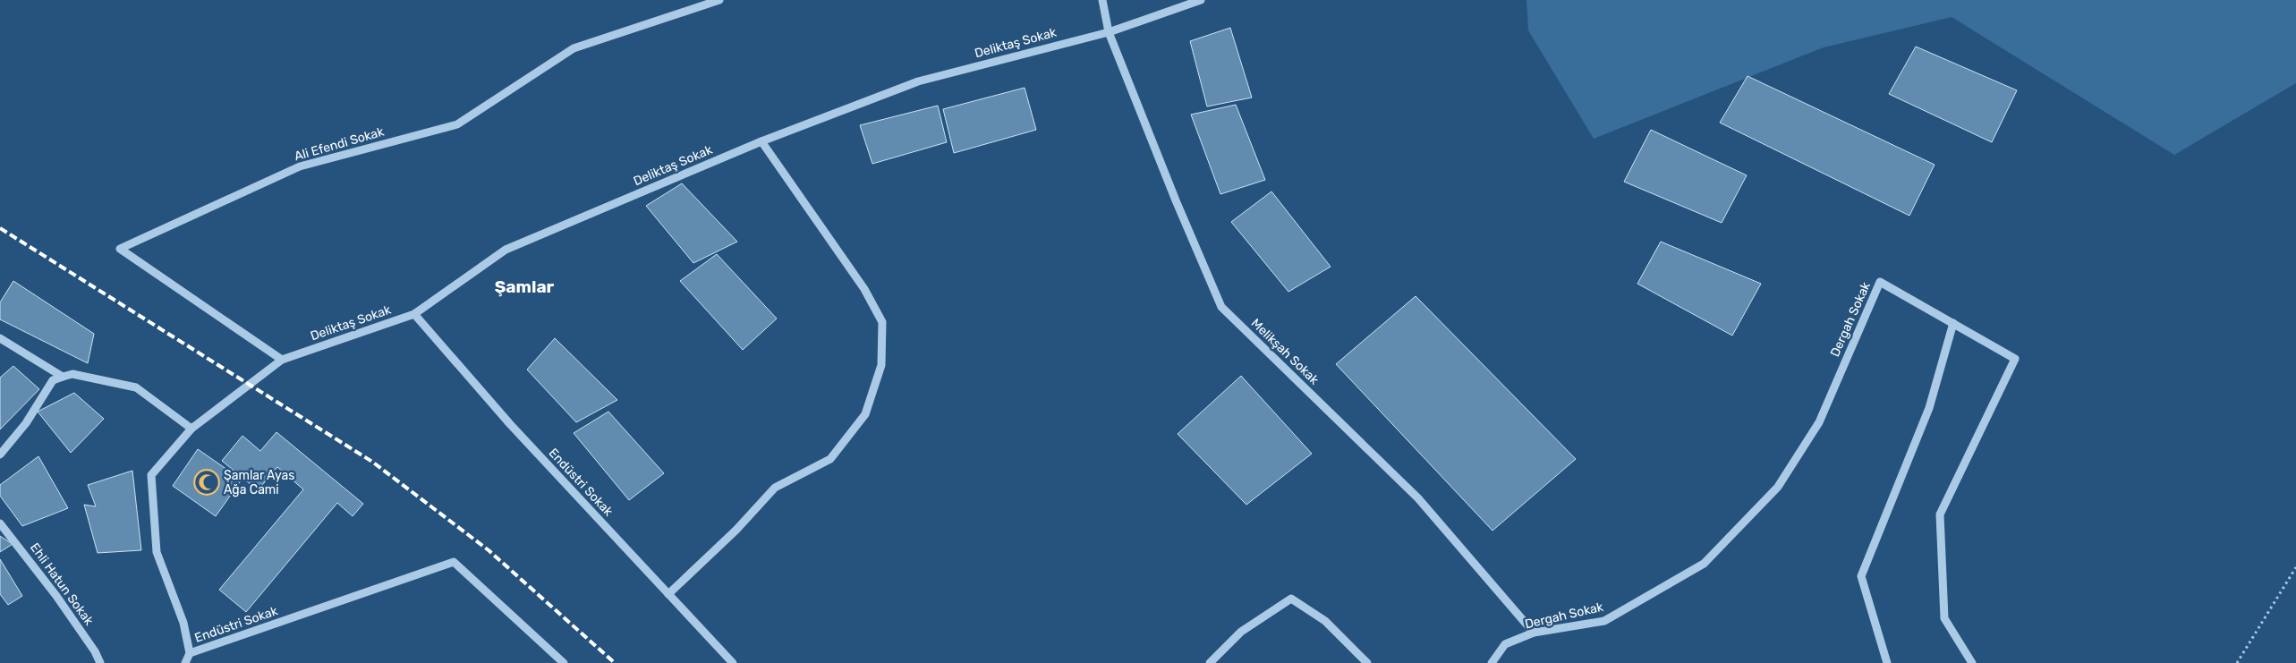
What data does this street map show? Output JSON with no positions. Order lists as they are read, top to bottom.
{
  "streets": {
    "street": [
      "Deliktaş Sokak",
      "Ali Efendi Sokak",
      "Dergah Sokak",
      "Melikşah Sokak",
      "Endüstri Sokak",
      "Ehli Hatun Sokak"
    ]
  },
  "crossings": [
    ["Deliktaş Sokak", "Ali Efendi Sokak"],
    ["Deliktaş Sokak", "Melikşah Sokak"],
    ["Deliktaş Sokak", "Endüstri Sokak"],
    ["Dergah Sokak", "Melikşah Sokak"]
  ],
  "districts": ["Şamlar"],
  "places": {
    "mosque": ["Şamlar Ayas Ağa Cami"]
  }
}
